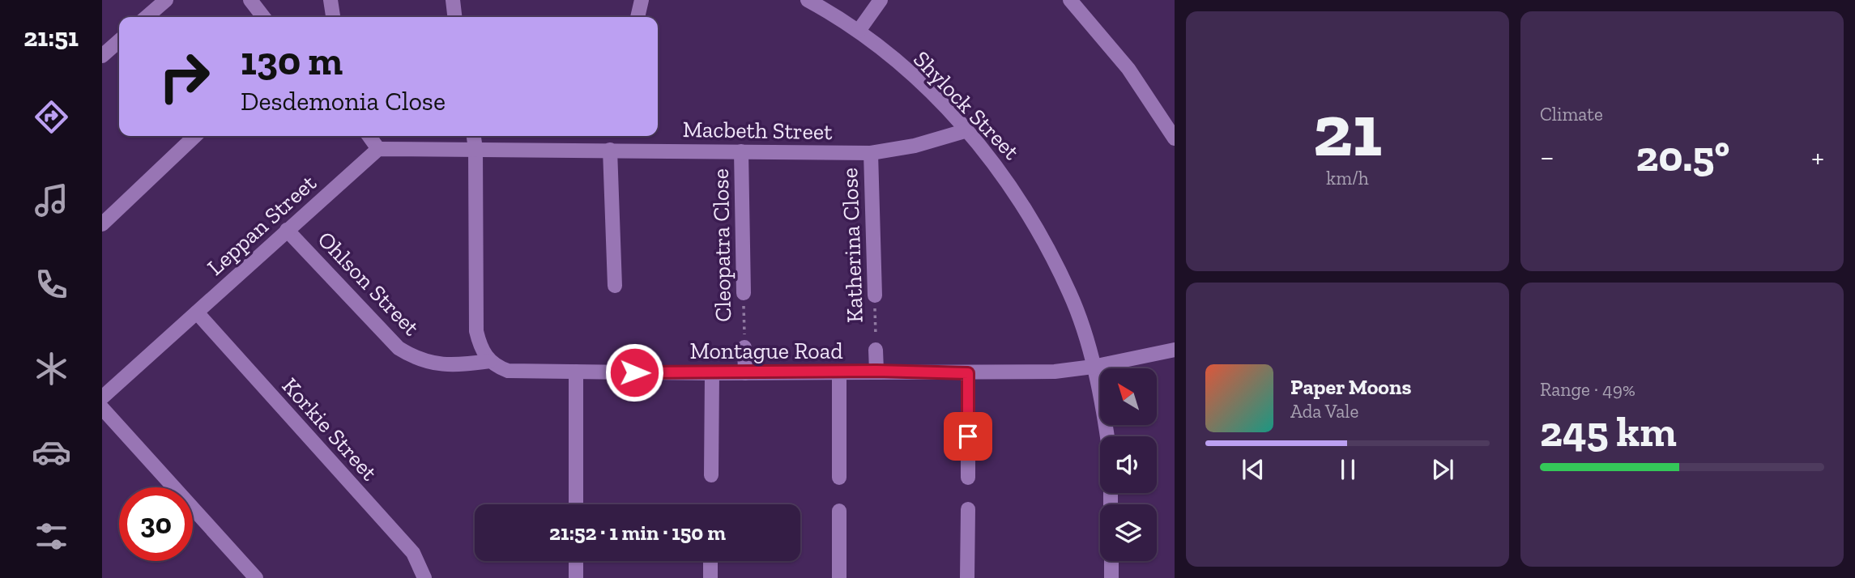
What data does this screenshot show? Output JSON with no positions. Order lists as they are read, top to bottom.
{
  "streets": {
    "street": [
      "Shylock Street",
      "Macbeth Street",
      "Leppan Street",
      "Cleopatra Close",
      "Katherina Close",
      "Ohlson Street",
      "Montague Road",
      "Korkie Street"
    ]
  },
  "crossings": [
    ["Shylock Street", "Macbeth Street"],
    ["Shylock Street", "Montague Road"],
    ["Macbeth Street", "Cleopatra Close"],
    ["Macbeth Street", "Katherina Close"],
    ["Leppan Street", "Ohlson Street"],
    ["Leppan Street", "Korkie Street"],
    ["Cleopatra Close", "Montague Road"],
    ["Katherina Close", "Montague Road"],
    ["Ohlson Street", "Montague Road"]
  ],
  "north": "top left",
  "page": {
    "tabs": "21:51",
    "tile": [
      ["21", "km/h"],
      "Climate",
      ["Range · 49%", "245 km"]
    ],
    "turn": ["130 m", "Desdemonia Close"],
    "heat": ["−", "20.5°", "+"],
    "song": ["Paper Moons", "Ada Vale"],
    "limit": "30",
    "trip": "21:52 · 1 min · 150 m"
  }
}
